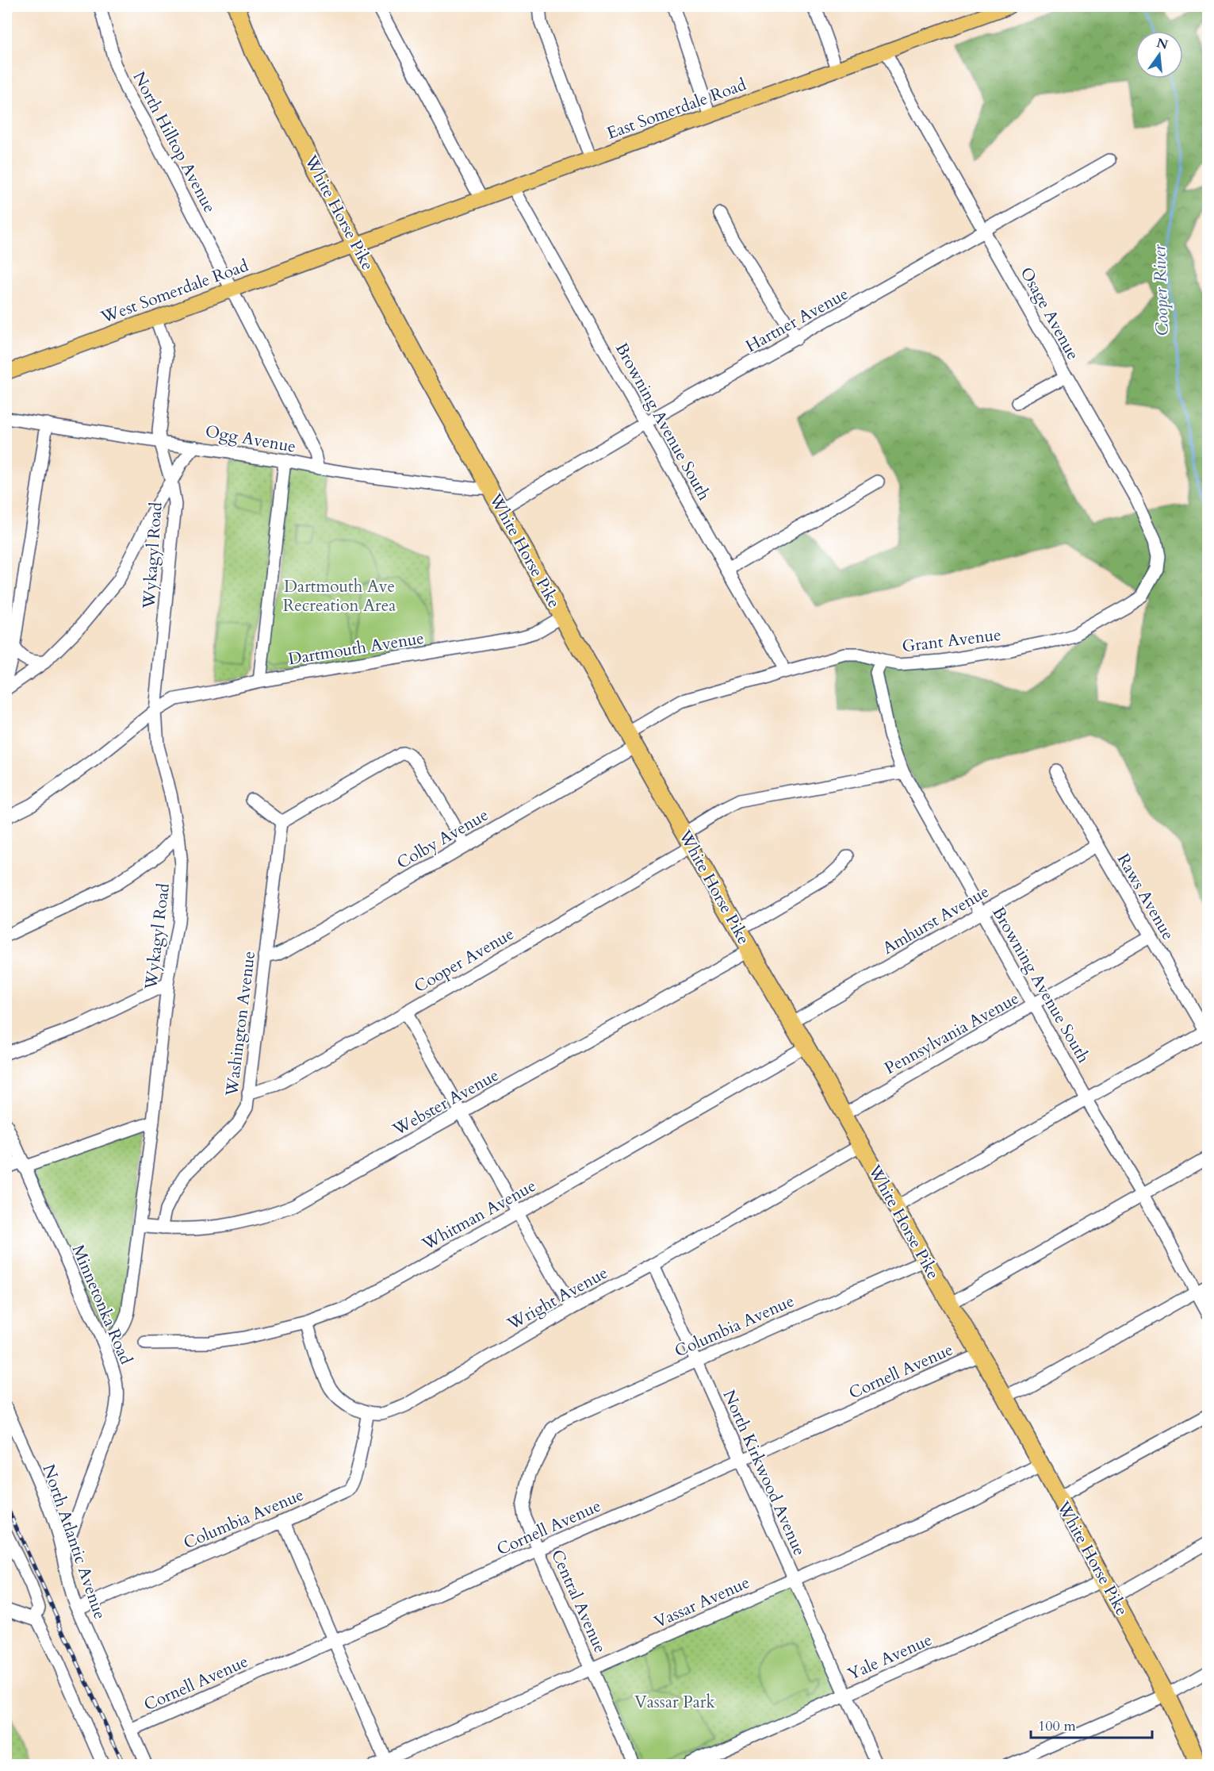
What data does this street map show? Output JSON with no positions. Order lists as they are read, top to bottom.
{
  "streets": {
    "highway": ["White Horse Pike"],
    "main road": ["East Somerdale Road", "West Somerdale Road"],
    "street": [
      "North Hilltop Avenue",
      "Osage Avenue",
      "Hartner Avenue",
      "Browning Avenue South",
      "Ogg Avenue",
      "Wykagyl Road",
      "Grant Avenue",
      "Dartmouth Avenue",
      "Colby Avenue",
      "Raws Avenue",
      "Amhurst Avenue",
      "Cooper Avenue",
      "Washington Avenue",
      "Pennsylvania Avenue",
      "Webster Avenue",
      "Whitman Avenue",
      "Wright Avenue",
      "Minnetonka Road",
      "Columbia Avenue",
      "Cornell Avenue",
      "North Kirkwood Avenue",
      "North Atlantic Avenue",
      "Central Avenue",
      "Vassar Avenue",
      "Yale Avenue"
    ]
  },
  "crossings": [
    ["East Somerdale Road", "White Horse Pike"],
    ["East Somerdale Road", "West Somerdale Road"],
    ["East Somerdale Road", "Osage Avenue"],
    ["East Somerdale Road", "Browning Avenue South"],
    ["North Hilltop Avenue", "West Somerdale Road"],
    ["North Hilltop Avenue", "Ogg Avenue"],
    ["White Horse Pike", "West Somerdale Road"],
    ["White Horse Pike", "Hartner Avenue"],
    ["White Horse Pike", "Ogg Avenue"],
    ["White Horse Pike", "Grant Avenue"],
    ["White Horse Pike", "Dartmouth Avenue"],
    ["White Horse Pike", "Colby Avenue"],
    ["White Horse Pike", "Amhurst Avenue"],
    ["White Horse Pike", "Cooper Avenue"],
    ["White Horse Pike", "Pennsylvania Avenue"],
    ["White Horse Pike", "Webster Avenue"],
    ["White Horse Pike", "Whitman Avenue"],
    ["White Horse Pike", "Wright Avenue"],
    ["White Horse Pike", "Columbia Avenue"],
    ["White Horse Pike", "Cornell Avenue"],
    ["White Horse Pike", "Vassar Avenue"],
    ["White Horse Pike", "Yale Avenue"],
    ["Osage Avenue", "Hartner Avenue"],
    ["Osage Avenue", "Grant Avenue"],
    ["Hartner Avenue", "Browning Avenue South"],
    ["Browning Avenue South", "Grant Avenue"],
    ["Browning Avenue South", "Amhurst Avenue"],
    ["Browning Avenue South", "Cooper Avenue"],
    ["Browning Avenue South", "Pennsylvania Avenue"],
    ["Ogg Avenue", "Wykagyl Road"],
    ["Wykagyl Road", "Dartmouth Avenue"],
    ["Wykagyl Road", "Webster Avenue"],
    ["Wykagyl Road", "Minnetonka Road"],
    ["Grant Avenue", "Colby Avenue"],
    ["Colby Avenue", "Washington Avenue"],
    ["Raws Avenue", "Amhurst Avenue"],
    ["Raws Avenue", "Pennsylvania Avenue"],
    ["Cooper Avenue", "Washington Avenue"],
    ["Washington Avenue", "Webster Avenue"],
    ["Whitman Avenue", "Wright Avenue"],
    ["Wright Avenue", "Columbia Avenue"],
    ["Wright Avenue", "North Kirkwood Avenue"],
    ["Minnetonka Road", "North Atlantic Avenue"],
    ["Columbia Avenue", "North Kirkwood Avenue"],
    ["Columbia Avenue", "North Atlantic Avenue"],
    ["Columbia Avenue", "Central Avenue"],
    ["Cornell Avenue", "North Kirkwood Avenue"],
    ["Cornell Avenue", "North Atlantic Avenue"],
    ["Cornell Avenue", "Central Avenue"],
    ["North Kirkwood Avenue", "Vassar Avenue"],
    ["North Kirkwood Avenue", "Yale Avenue"],
    ["Central Avenue", "Vassar Avenue"]
  ],
  "water": ["Cooper River"],
  "parks": ["Dartmouth Ave Recreation Area", "Vassar Park"],
  "scale_bar": "100 m",
  "north": "top"
}
